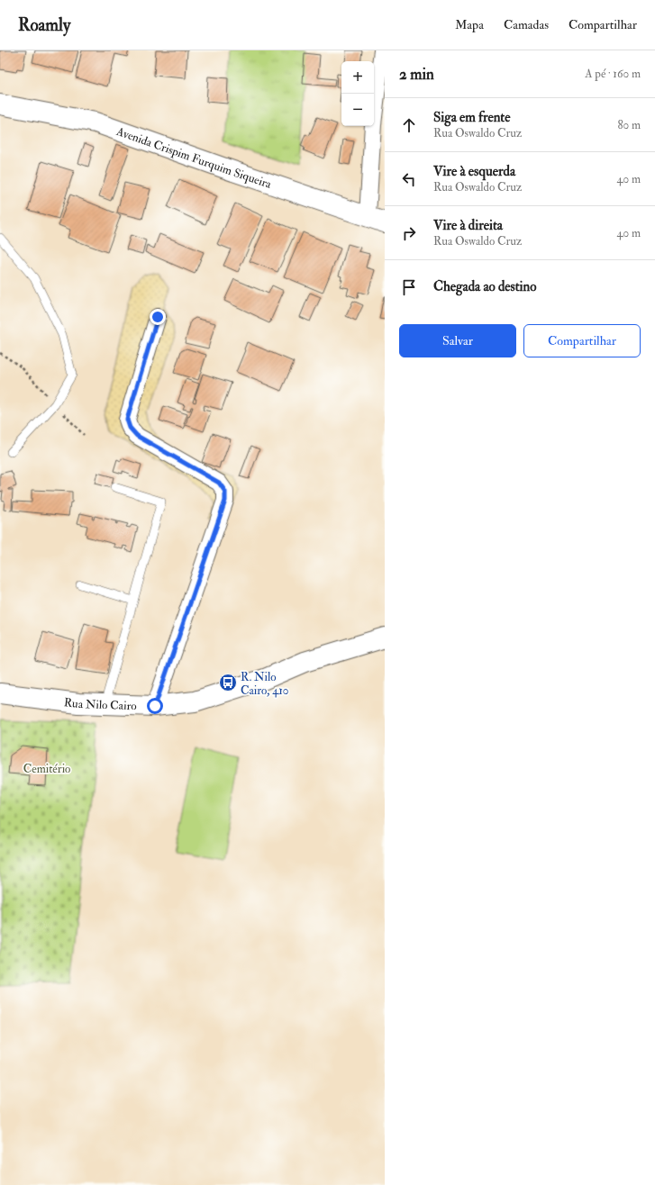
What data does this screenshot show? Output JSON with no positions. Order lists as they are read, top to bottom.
{
  "streets": {
    "street": ["Avenida Crispim Furquim Siqueira", "Rua Nilo Cairo"]
  },
  "parks": ["Cemitério"],
  "places": {
    "bus stop": ["R. Nilo Cairo, 410"]
  },
  "page": {
    "header": "Roamly",
    "nav": ["Mapa", "Camadas", "Compartilhar"],
    "heading": ["2 min", "A pé · 160 m"],
    "map_buttons": ["+", "−"],
    "list": [
      ["Siga em frente", "Rua Oswaldo Cruz", "80 m"],
      ["Vire à esquerda", "Rua Oswaldo Cruz", "40 m"],
      ["Vire à direita", "Rua Oswaldo Cruz", "40 m"],
      "Chegada ao destino"
    ],
    "buttons": ["Salvar", "Compartilhar"]
  }
}
